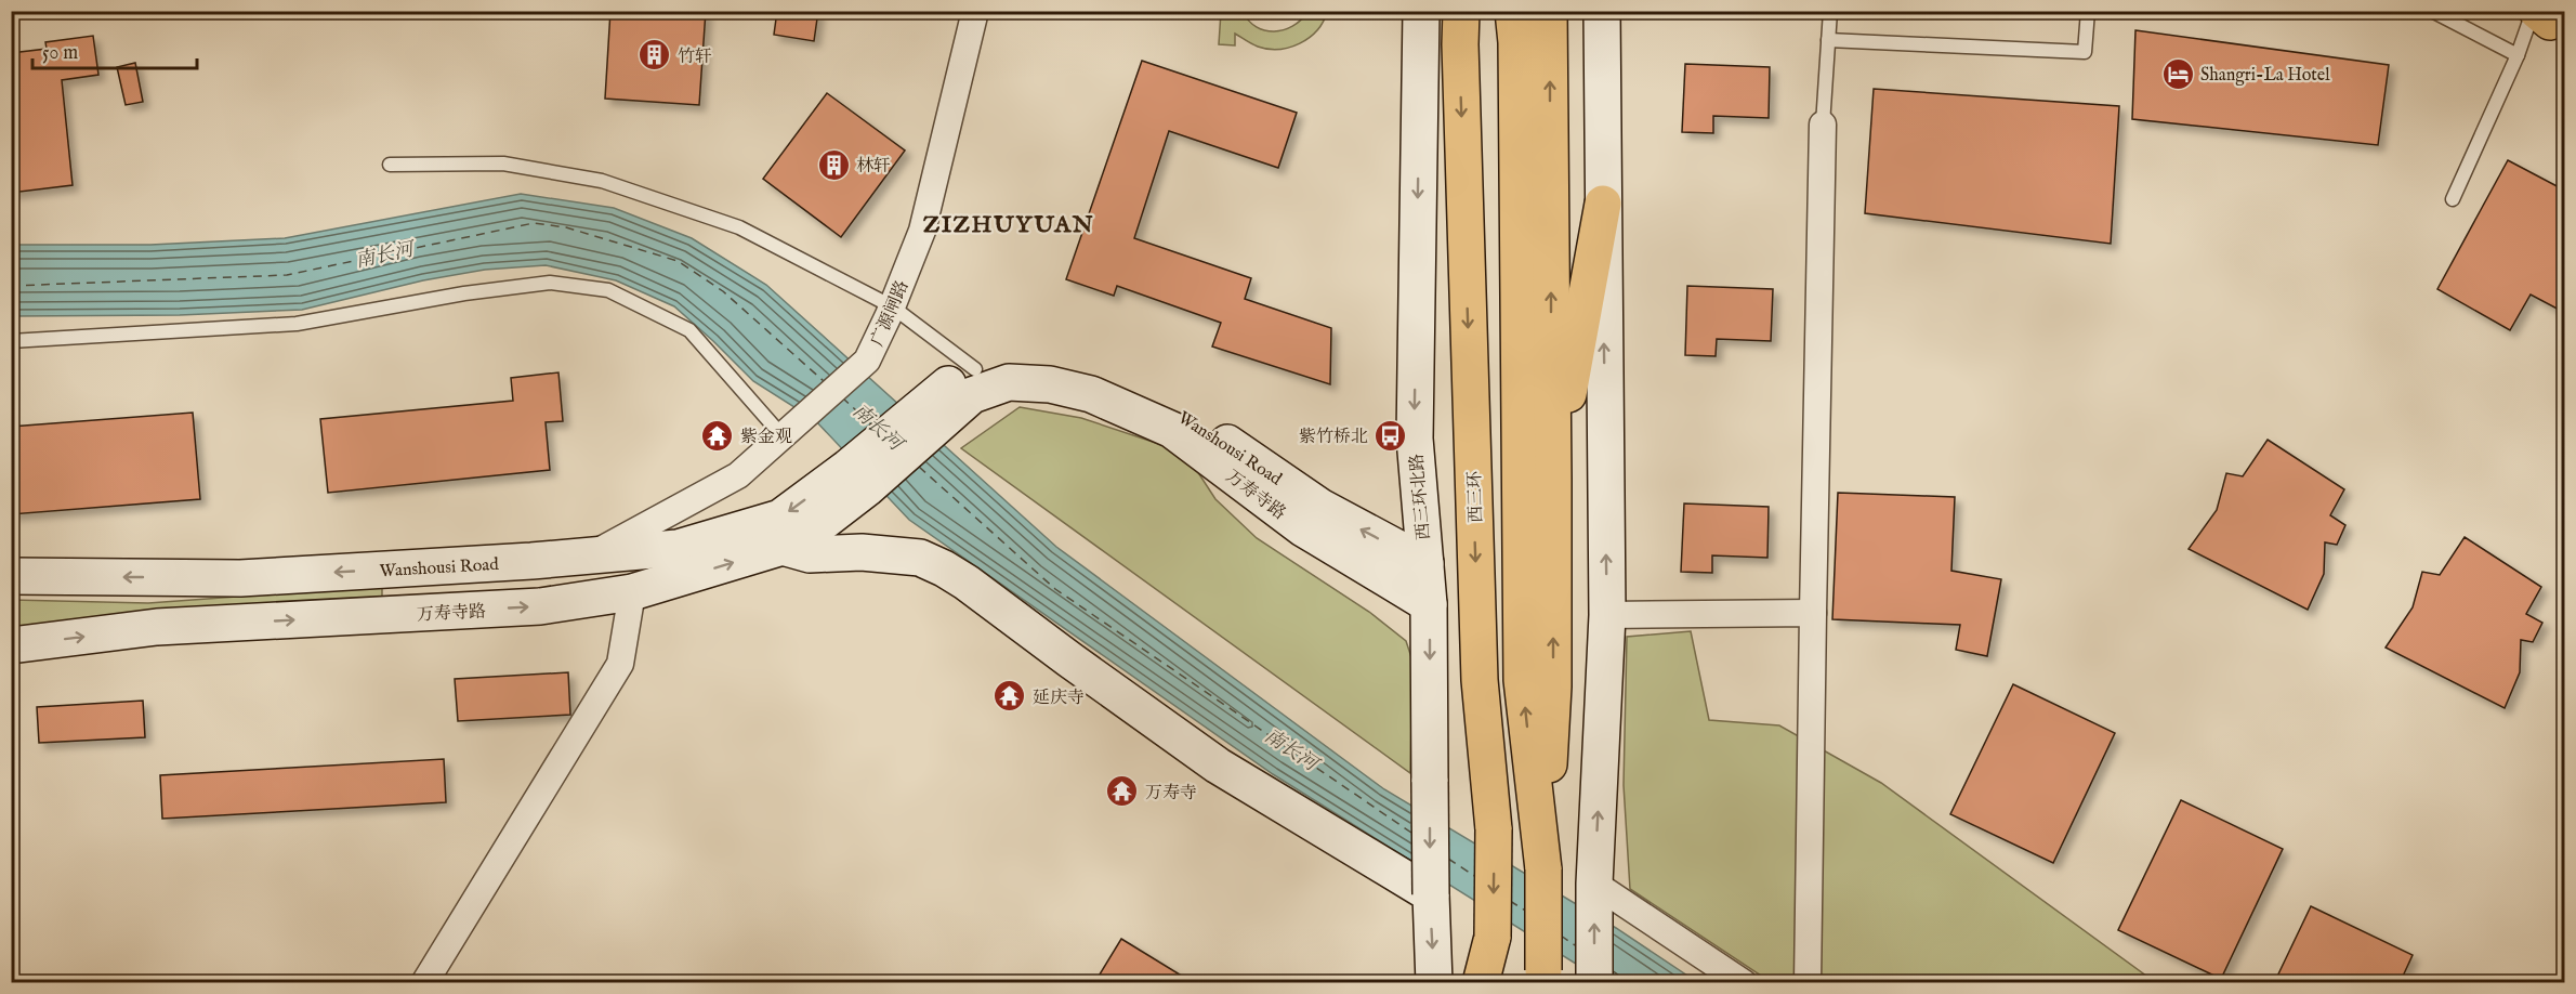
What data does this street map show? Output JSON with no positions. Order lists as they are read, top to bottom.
{
  "streets": {
    "highway": ["西三环"],
    "street": [
      "广源闸路",
      "Wanshousi Road",
      "万寿寺路",
      "西三环北路"
    ]
  },
  "crossings": [
    ["广源闸路", "Wanshousi Road"],
    ["Wanshousi Road", "万寿寺路"],
    ["Wanshousi Road", "西三环北路"],
    ["万寿寺路", "西三环北路"]
  ],
  "one_way": ["Wanshousi Road", "万寿寺路"],
  "districts": ["ZIZHUYUAN"],
  "water": ["南长河"],
  "places": {
    "building": ["竹轩", "林轩"],
    "hotel": ["Shangri-La Hotel"],
    "temple": ["紫金观", "延庆寺", "万寿寺"],
    "bus stop": ["紫竹桥北"]
  },
  "scale_bar": "50 m"
}
